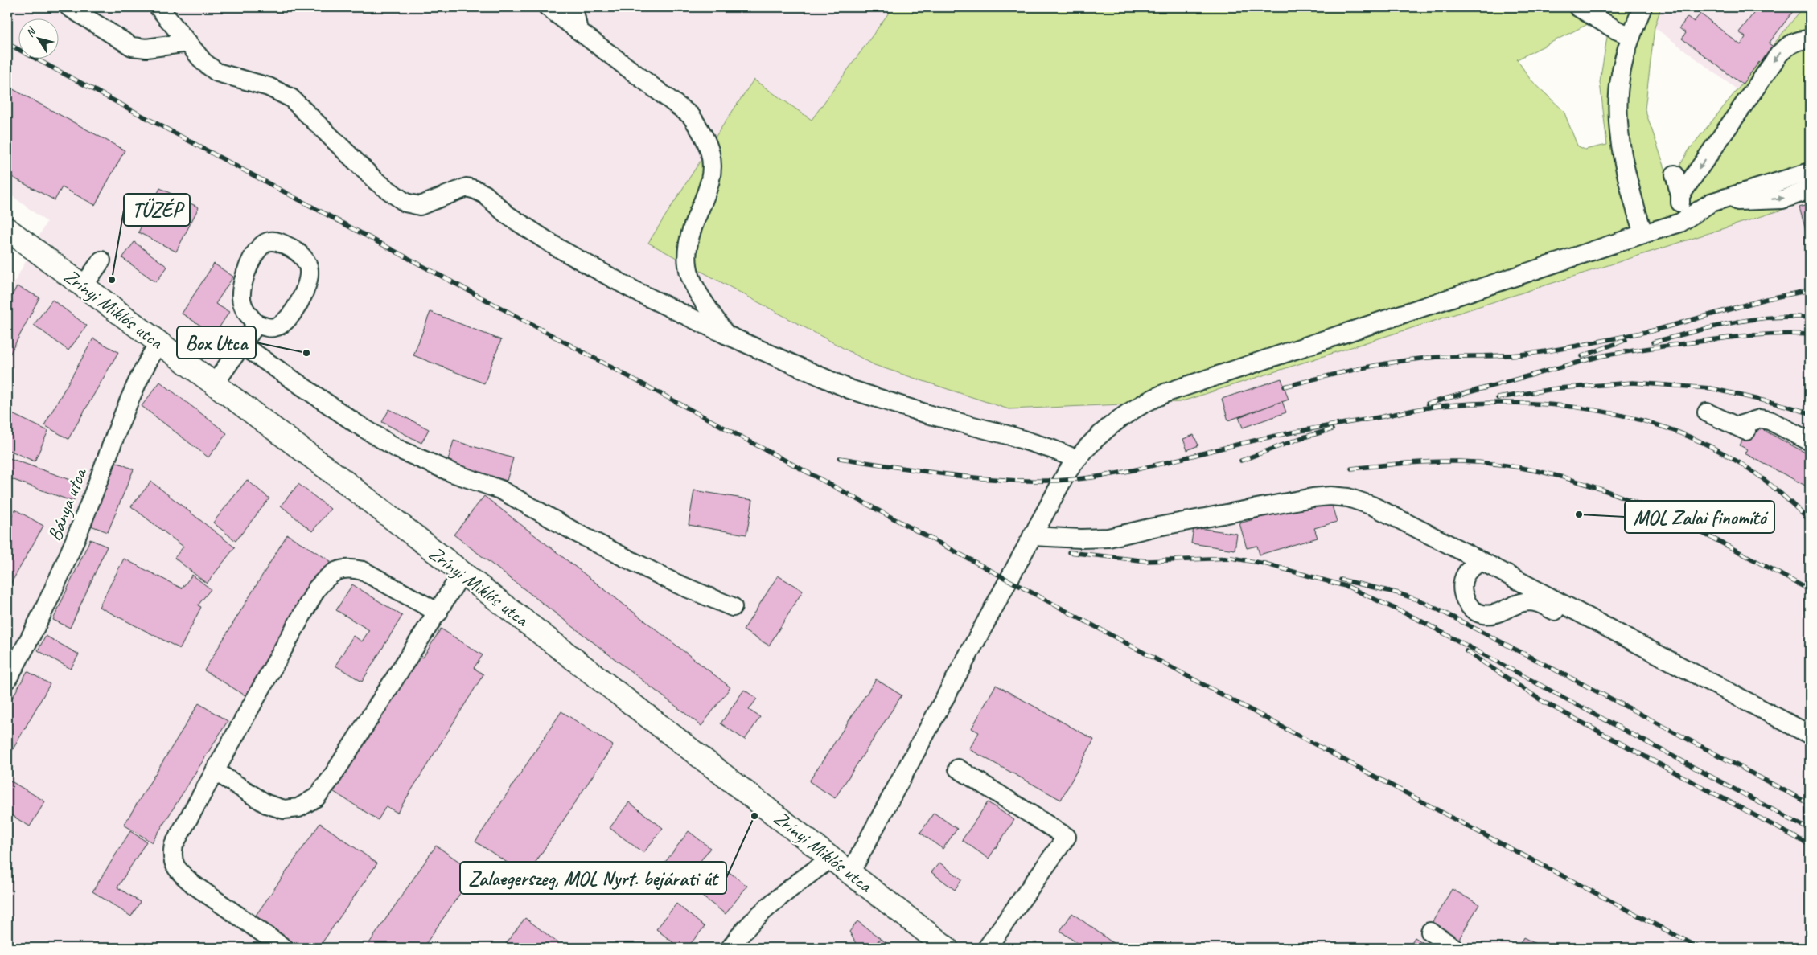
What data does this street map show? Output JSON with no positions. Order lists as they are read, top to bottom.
{
  "streets": {
    "main road": ["Zrínyi Miklós utca"],
    "street": ["Bánya utca"]
  },
  "crossings": [
    ["Zrínyi Miklós utca", "Bánya utca"]
  ],
  "places": [
    "TÜZÉP",
    "Box Utca",
    "MOL Zalai finomító",
    "Zalaegerszeg, MOL Nyrt. bejárati út"
  ],
  "north": "top left"
}
